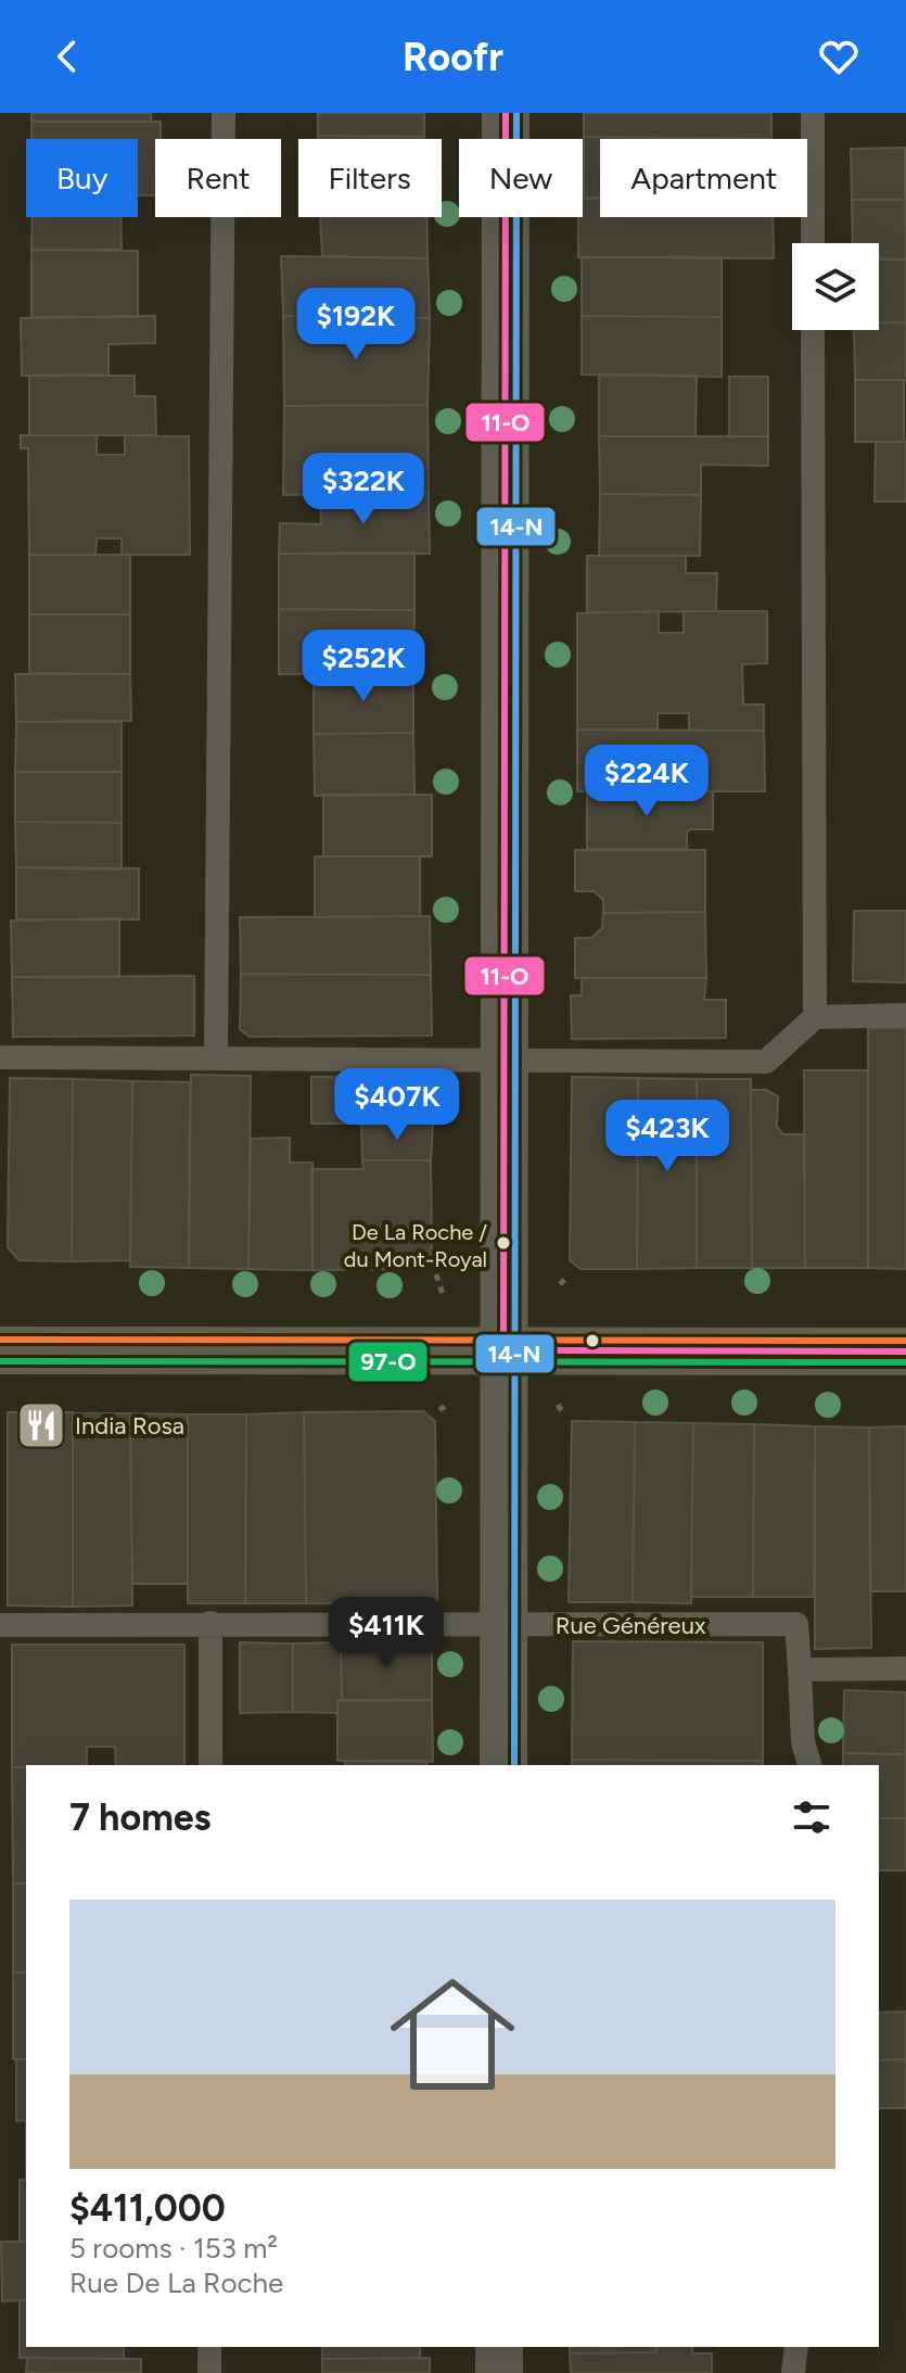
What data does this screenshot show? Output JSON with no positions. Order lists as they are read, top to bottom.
{
  "streets": {
    "lane": ["Rue Généreux"]
  },
  "places": {
    "other": ["De La Roche / du Mont-Royal"],
    "restaurant": ["India Rosa"]
  },
  "lines": ["transit line 11-O", "transit line 14-N", "transit line 97-O"],
  "page": {
    "header": "Roofr",
    "chip": [
      "Buy",
      "Rent",
      "Filters",
      "New",
      "Apartment"
    ],
    "price": [
      "$192K",
      "$322K",
      "$252K",
      "$224K",
      "$407K",
      "$423K",
      "$411K"
    ],
    "heading": "7 homes",
    "list": [
      {
        "name": "$411,000",
        "note": "5 rooms · 153 m² · Rue De La Roche"
      }
    ]
  }
}
